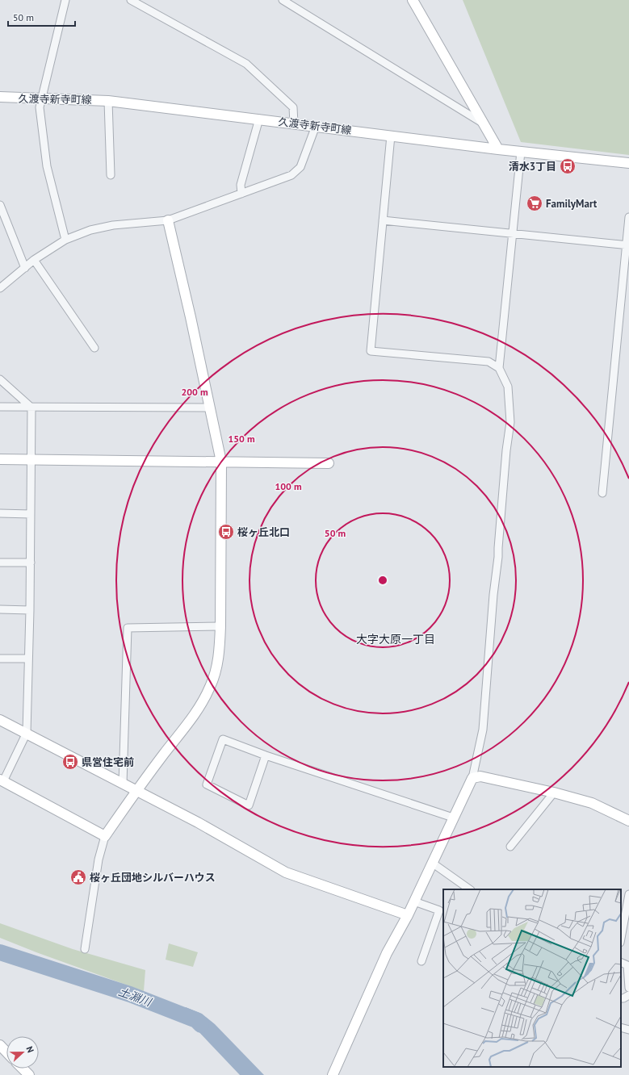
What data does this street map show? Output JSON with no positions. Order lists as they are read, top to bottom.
{
  "streets": {
    "street": ["久渡寺新寺町線"]
  },
  "districts": ["大字大原一丁目"],
  "water": ["土淵川"],
  "places": {
    "bus stop": ["清水3丁目", "桜ヶ丘北口", "県営住宅前"],
    "supermarket": ["FamilyMart"],
    "public building": ["桜ヶ丘団地シルバーハウス"]
  },
  "scale_bar": "50 m",
  "north": "right",
  "rings": [
    "200 m",
    "150 m",
    "100 m",
    "50 m"
  ]
}
